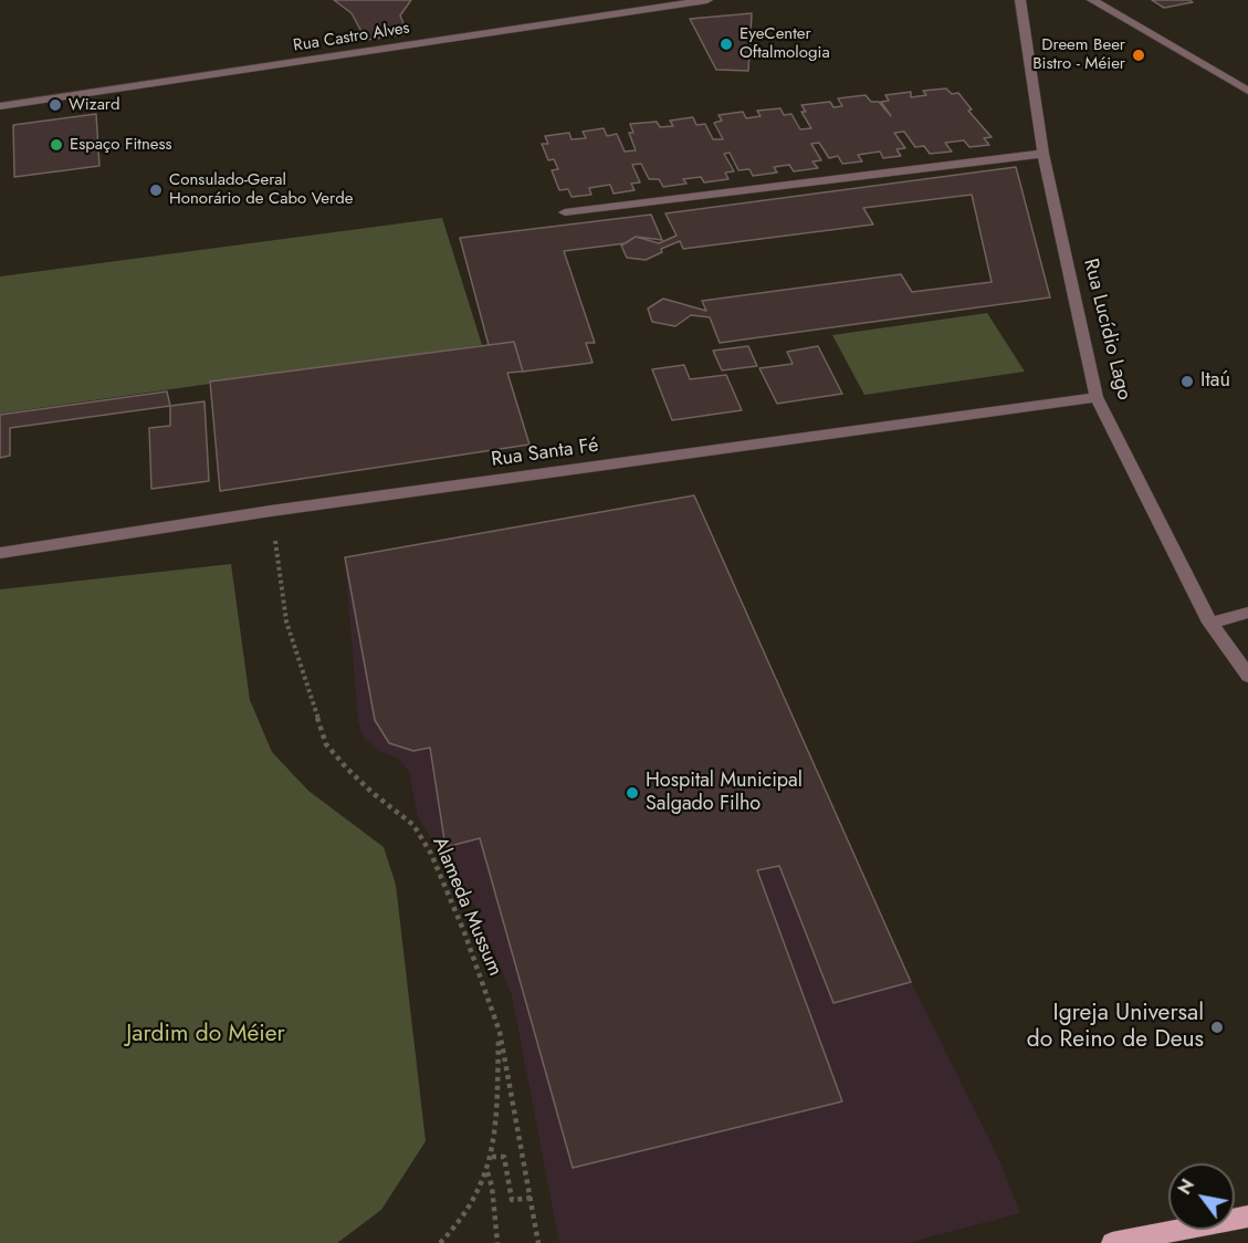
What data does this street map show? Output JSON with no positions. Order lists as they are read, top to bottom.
{
  "streets": {
    "street": ["Rua Castro Alves", "Rua Lucídio Lago", "Rua Santa Fé"],
    "path": ["Alameda Mussum"]
  },
  "crossings": [
    ["Rua Lucídio Lago", "Rua Santa Fé"],
    ["Rua Santa Fé", "Alameda Mussum"]
  ],
  "parks": ["Jardim do Méier"],
  "places": [
    "EyeCenter Oftalmologia",
    "Dreem Beer Bistro - Méier",
    "Wizard",
    "Espaço Fitness",
    "Consulado-Geral Honorário de Cabo Verde",
    "Itaú",
    "Hospital Municipal Salgado Filho",
    "Igreja Universal do Reino de Deus"
  ],
  "north": "top left"
}
